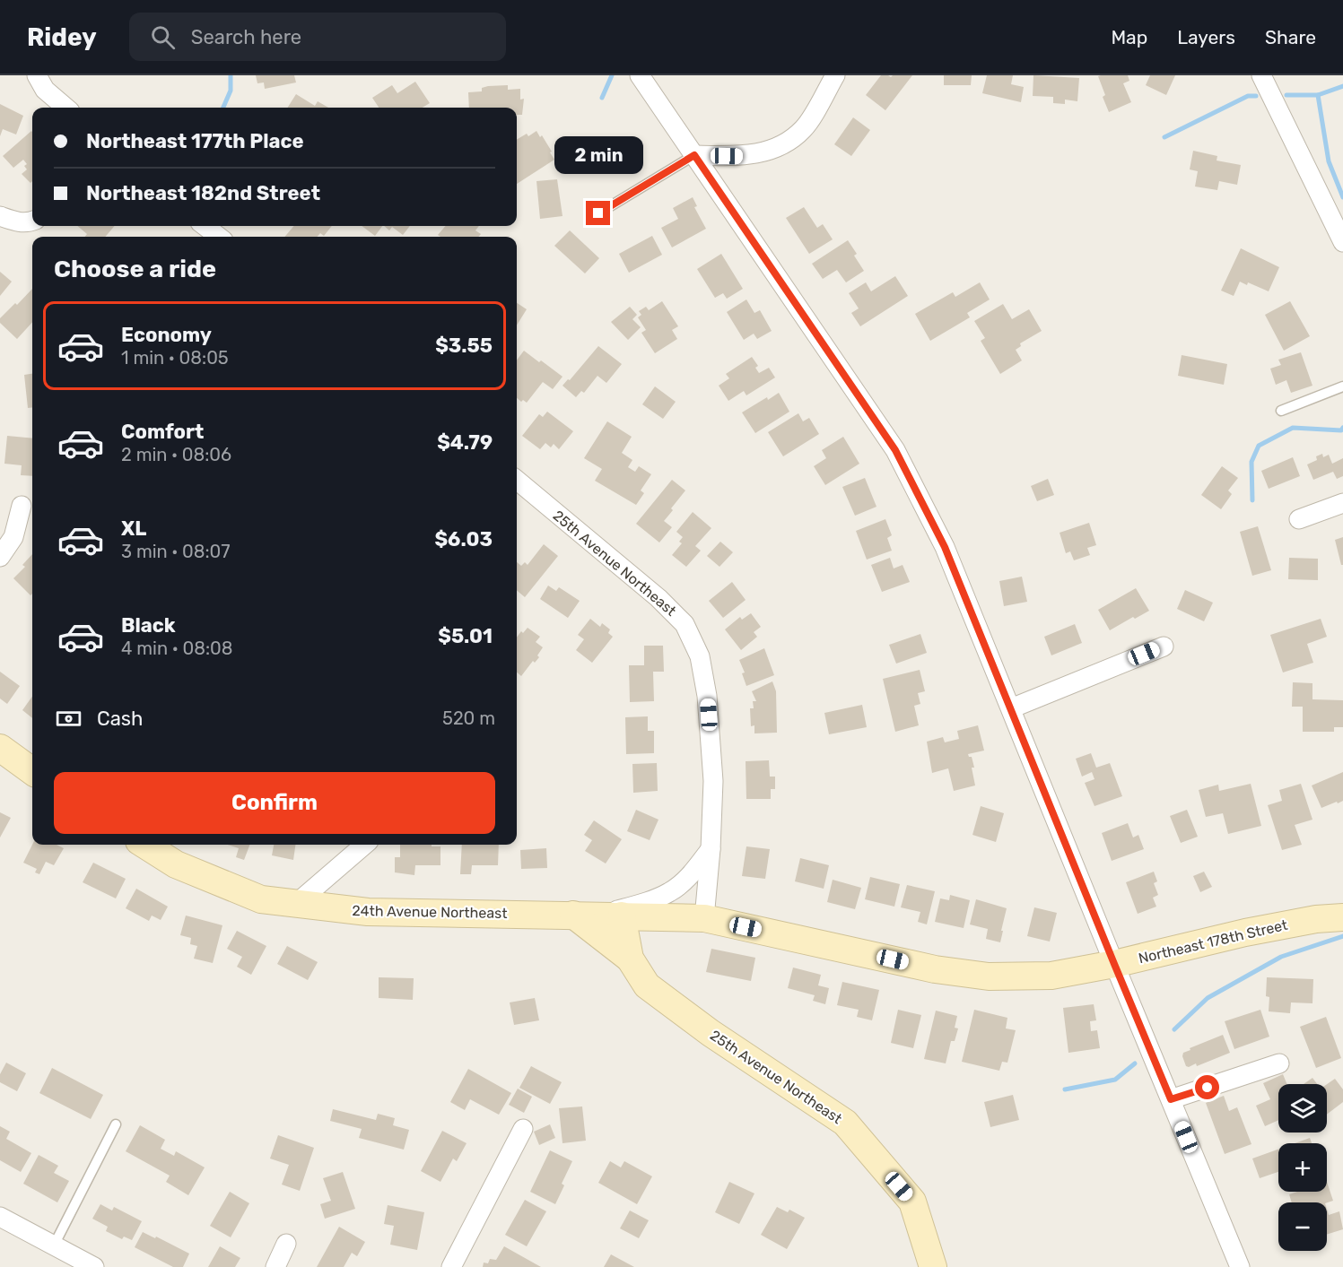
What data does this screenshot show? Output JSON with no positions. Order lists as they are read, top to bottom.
{
  "streets": {
    "main road": ["25th Avenue Northeast", "24th Avenue Northeast", "Northeast 178th Street"]
  },
  "crossings": [
    ["25th Avenue Northeast", "24th Avenue Northeast"],
    ["25th Avenue Northeast", "Northeast 178th Street"],
    ["24th Avenue Northeast", "Northeast 178th Street"]
  ],
  "page": {
    "header": "Ridey",
    "search": "Search here",
    "nav": ["Map", "Layers", "Share"],
    "banner": ["Northeast 177th Place", "Northeast 182nd Street"],
    "bubble": "2 min",
    "heading": "Choose a ride",
    "list": [
      {
        "name": "Economy",
        "note": "1 min · 08:05",
        "value": "$3.55"
      },
      {
        "name": "Comfort",
        "note": "2 min · 08:06",
        "value": "$4.79"
      },
      {
        "name": "XL",
        "note": "3 min · 08:07",
        "value": "$6.03"
      },
      {
        "name": "Black",
        "note": "4 min · 08:08",
        "value": "$5.01"
      }
    ],
    "pay": ["Cash", "520 m"],
    "buttons": "Confirm",
    "map_buttons": ["+", "−"]
  }
}
